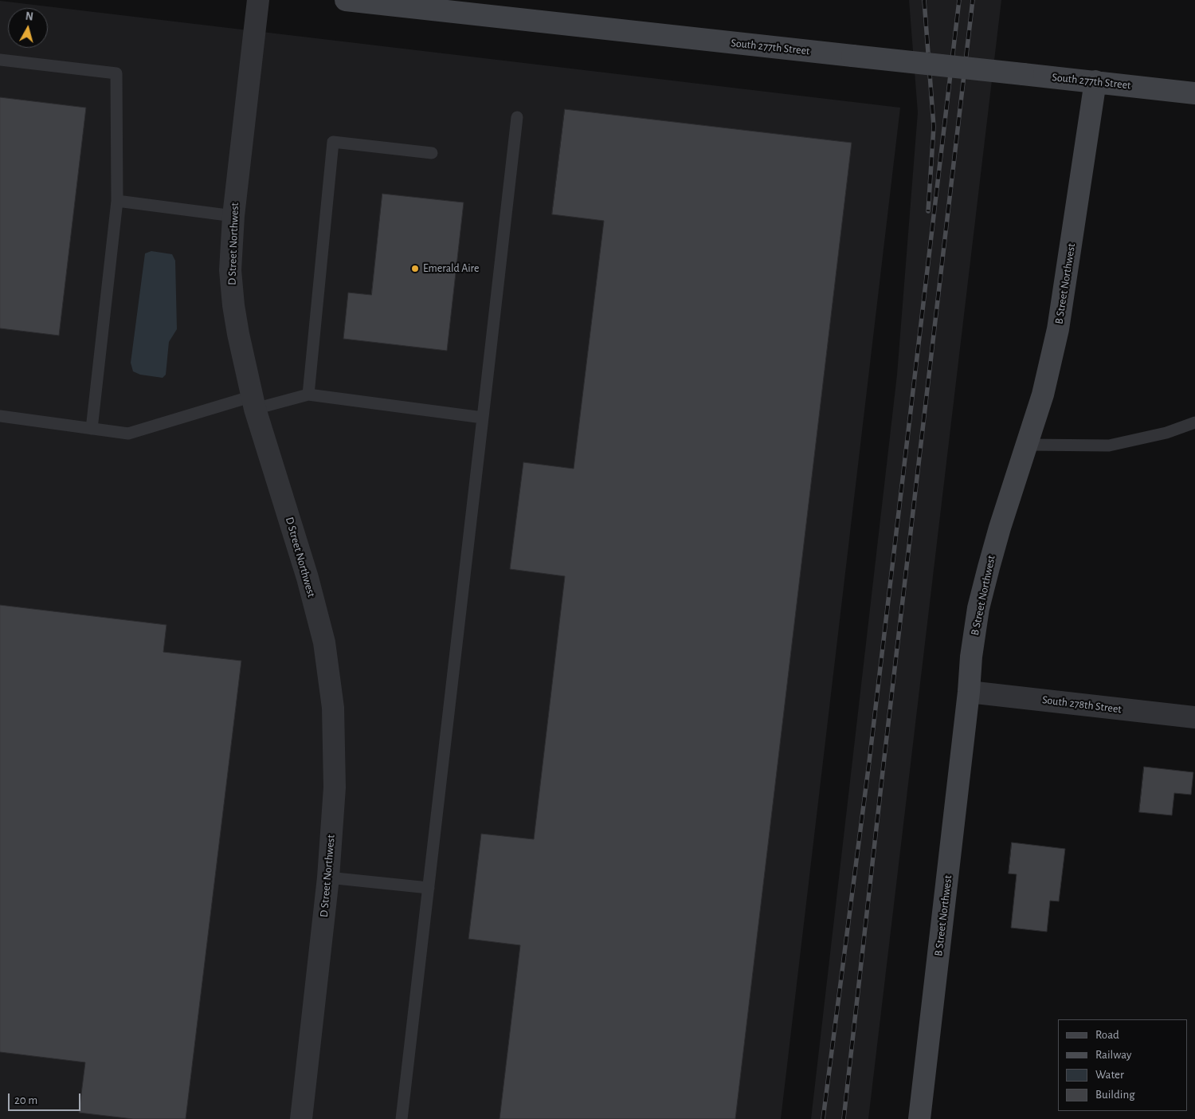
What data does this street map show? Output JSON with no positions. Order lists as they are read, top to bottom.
{
  "streets": {
    "street": [
      "South 277th Street",
      "D Street Northwest",
      "B Street Northwest",
      "South 278th Street"
    ]
  },
  "crossings": [
    ["South 277th Street", "B Street Northwest"],
    ["B Street Northwest", "South 278th Street"]
  ],
  "places": ["Emerald Aire"],
  "legend": [
    "Road",
    "Railway",
    "Water",
    "Building"
  ],
  "scale_bar": "20 m",
  "north": "top"
}
